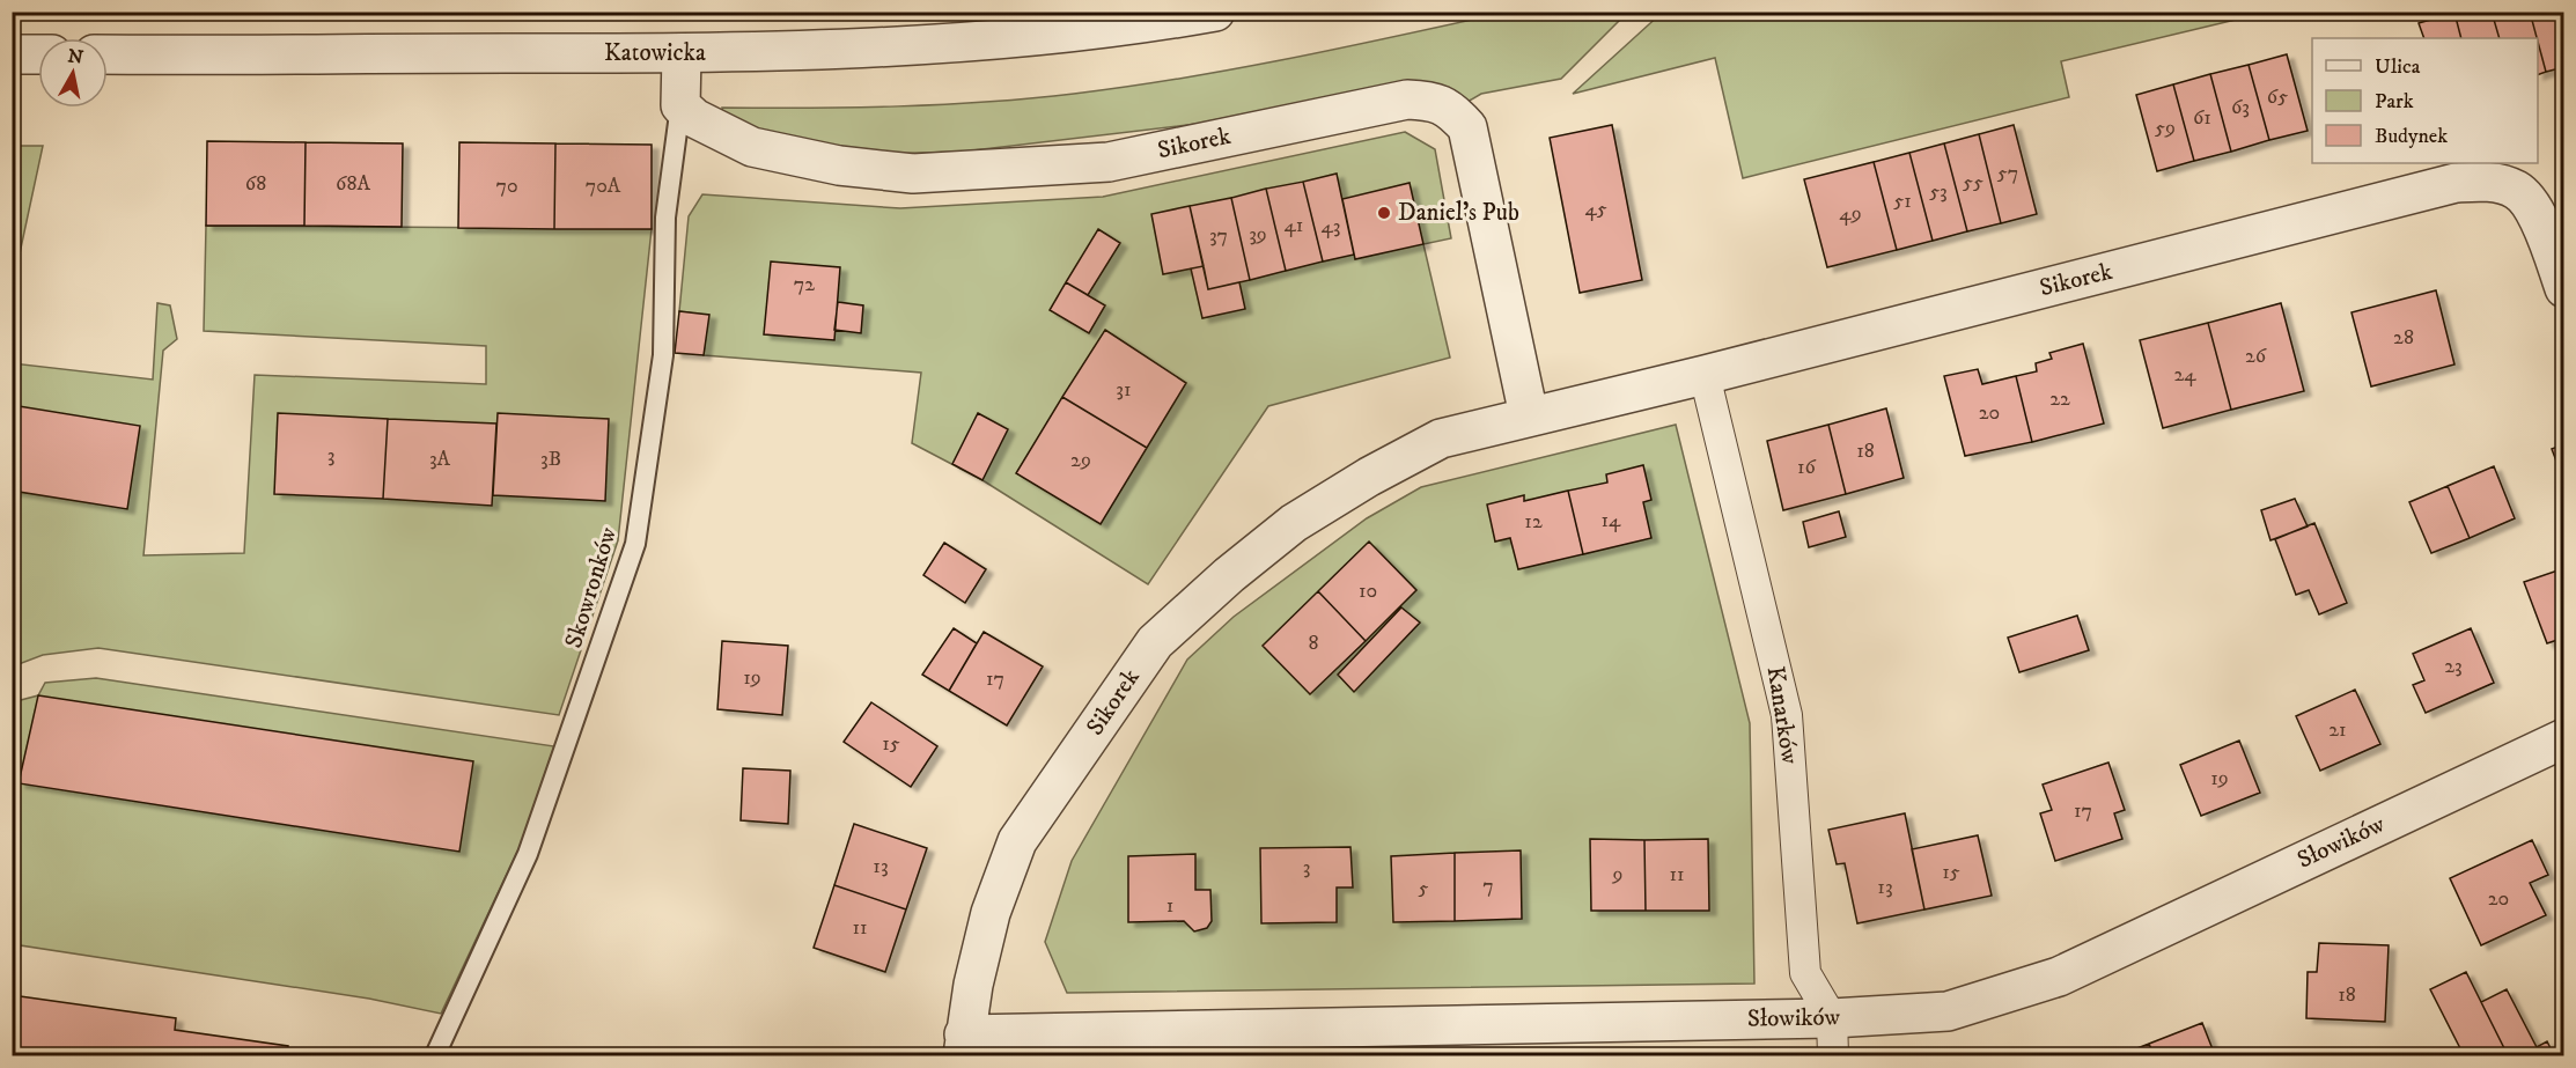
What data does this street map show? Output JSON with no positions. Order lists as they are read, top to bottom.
{
  "streets": {
    "street": [
      "Katowicka",
      "Sikorek",
      "Kanarków",
      "Słowików"
    ],
    "lane": ["Skowronków"]
  },
  "crossings": [
    ["Sikorek", "Skowronków"],
    ["Sikorek", "Kanarków"],
    ["Sikorek", "Słowików"],
    ["Kanarków", "Słowików"]
  ],
  "places": ["Daniel's Pub"],
  "house_numbers": [
    "65",
    "63",
    "61",
    "59",
    "57",
    "55",
    "68",
    "68A",
    "70",
    "70A",
    "53",
    "51",
    "45",
    "49",
    "41",
    "43",
    "39",
    "37",
    "72",
    "28",
    "26",
    "24",
    "31",
    "22",
    "20",
    "18",
    "3",
    "3A",
    "3B",
    "29",
    "16",
    "14",
    "12",
    "10",
    "8",
    "23",
    "19",
    "17",
    "21",
    "15",
    "19",
    "17",
    "13",
    "3",
    "15",
    "9",
    "11",
    "7",
    "13",
    "5",
    "20",
    "1",
    "11",
    "18"
  ],
  "legend": ["Ulica", "Park", "Budynek"],
  "north": "top"
}
